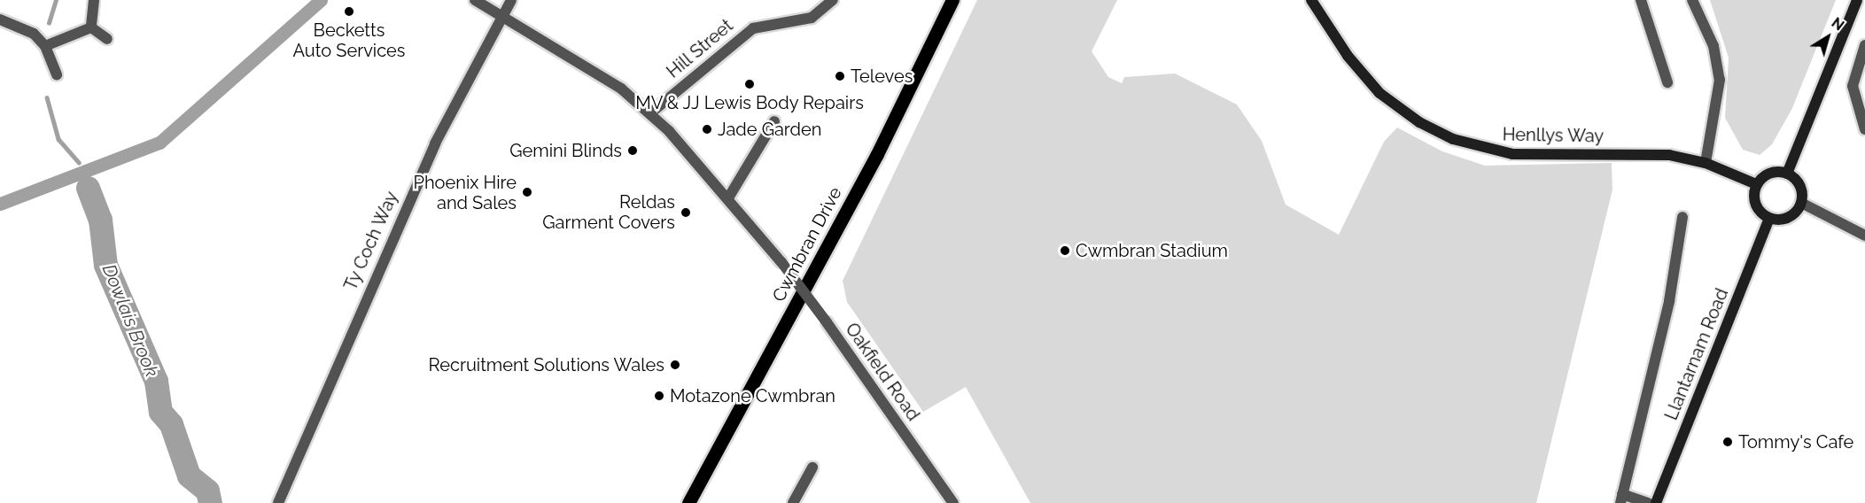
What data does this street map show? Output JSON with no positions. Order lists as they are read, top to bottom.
{
  "streets": {
    "main road": ["Cwmbran Drive"],
    "street": [
      "Hill Street",
      "Henllys Way",
      "Ty Coch Way",
      "Llantarnam Road",
      "Oakfield Road"
    ]
  },
  "crossings": [
    ["Hill Street", "Oakfield Road"],
    ["Henllys Way", "Llantarnam Road"],
    ["Ty Coch Way", "Oakfield Road"]
  ],
  "water": ["Dowlais Brook"],
  "places": [
    "Becketts Auto Services",
    "Televes",
    "MV & JJ Lewis Body Repairs",
    "Jade Garden",
    "Gemini Blinds",
    "Phoenix Hire and Sales",
    "Reldas Garment Covers",
    "Cwmbran Stadium",
    "Recruitment Solutions Wales",
    "Motazone Cwmbran",
    "Tommy's Cafe"
  ],
  "north": "top right"
}
